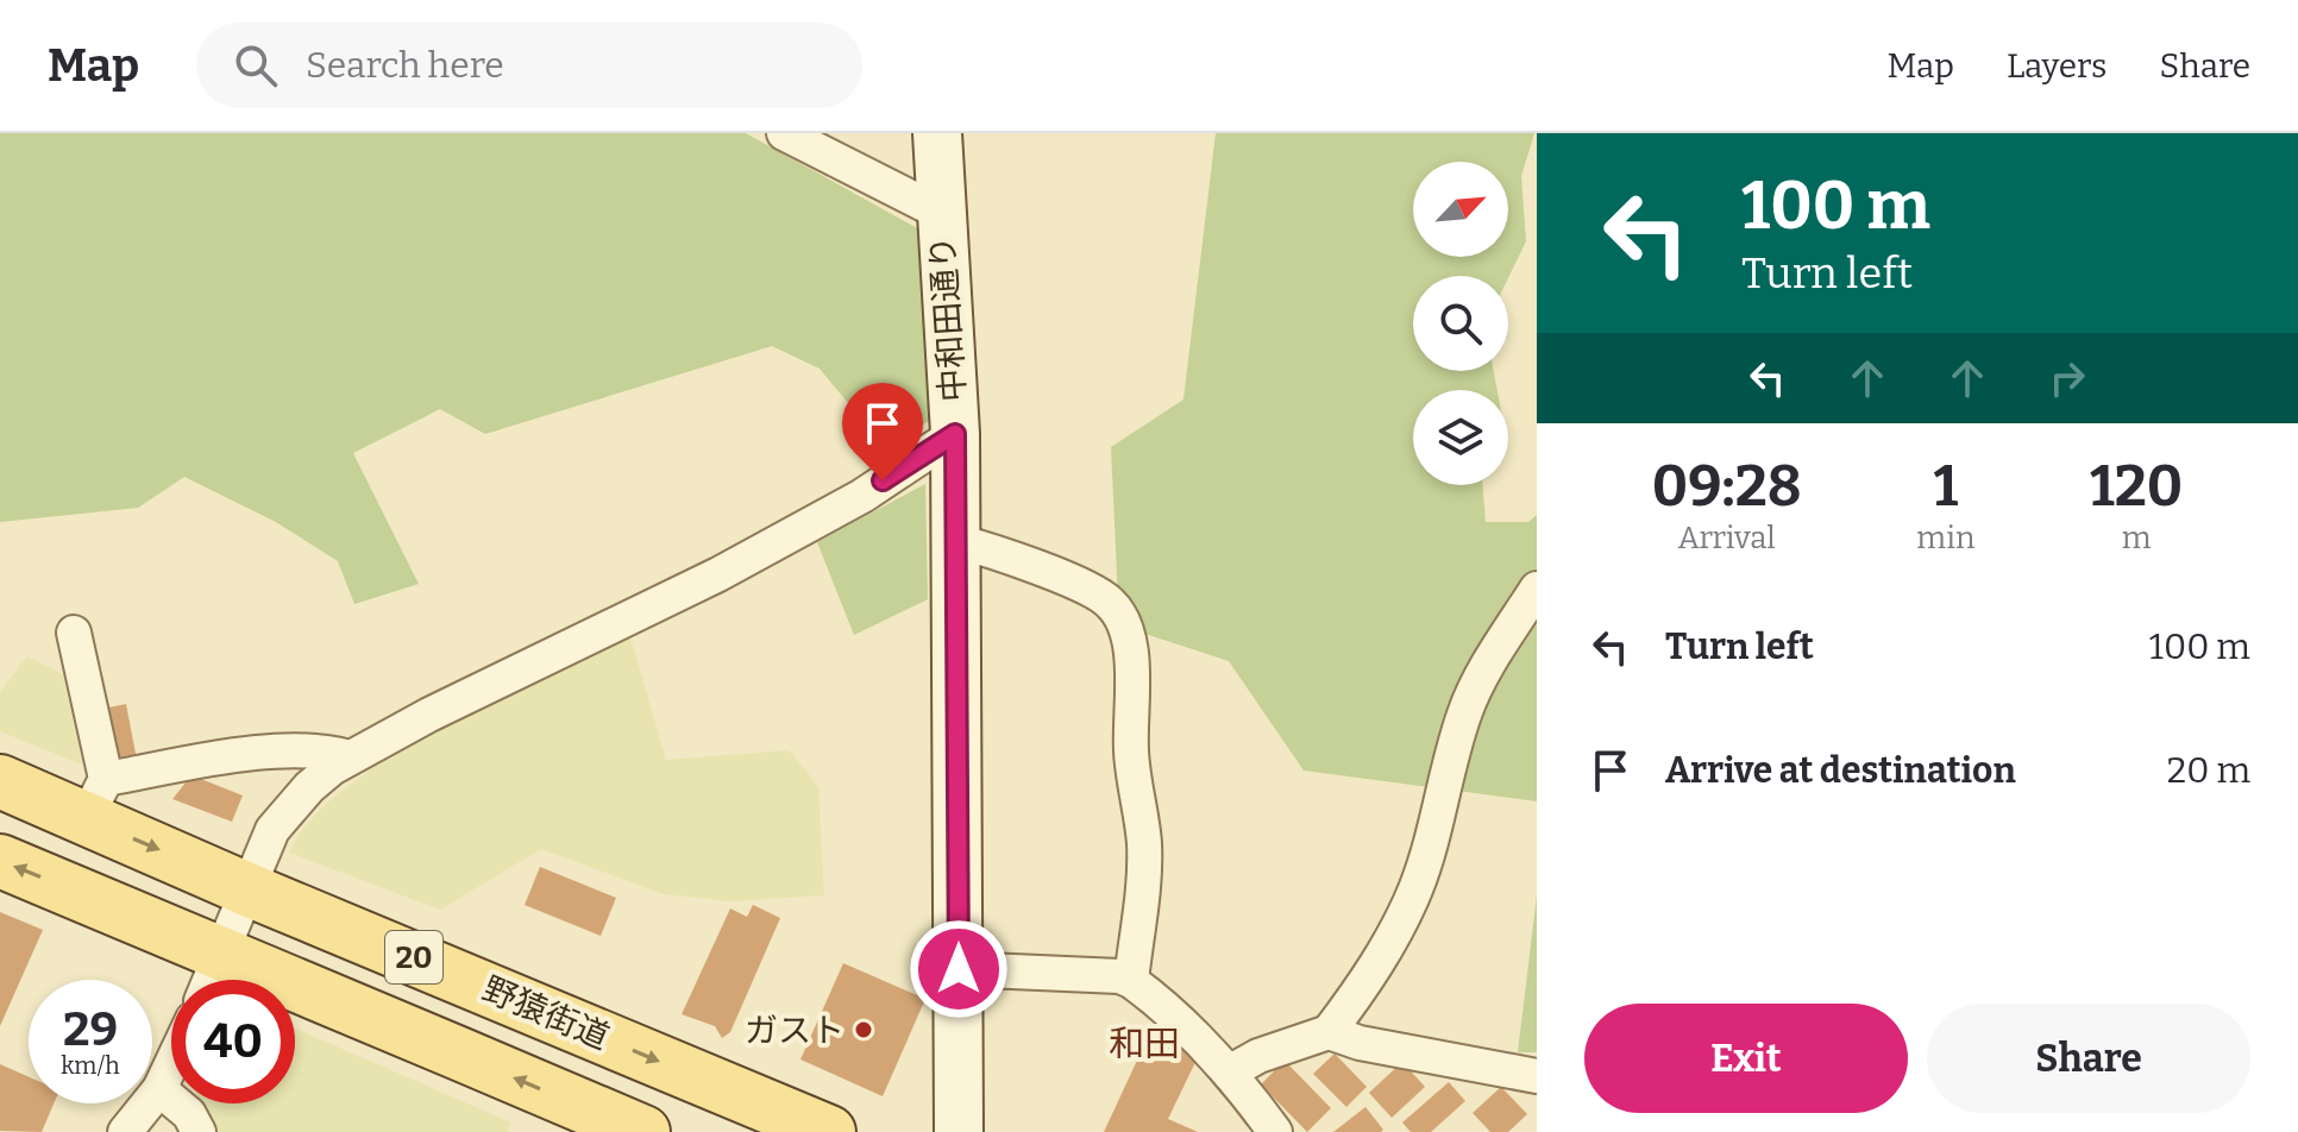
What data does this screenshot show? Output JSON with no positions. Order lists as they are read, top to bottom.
{
  "streets": {
    "main road": ["20", "野猿街道"],
    "street": ["中和田通り"]
  },
  "districts": ["和田"],
  "places": ["ガスト"],
  "north": "top right",
  "page": {
    "header": "Map",
    "search": "Search here",
    "nav": ["Map", "Layers", "Share"],
    "turn": ["100 m", "Turn left"],
    "eta": [
      "09:28",
      "Arrival",
      "1",
      "min",
      "120",
      "m"
    ],
    "list": [
      {
        "name": "Turn left",
        "value": "100 m"
      },
      {
        "name": "Arrive at destination",
        "value": "20 m"
      }
    ],
    "speed": "29 km/h",
    "limit": "40",
    "buttons": ["Exit", "Share"]
  }
}
